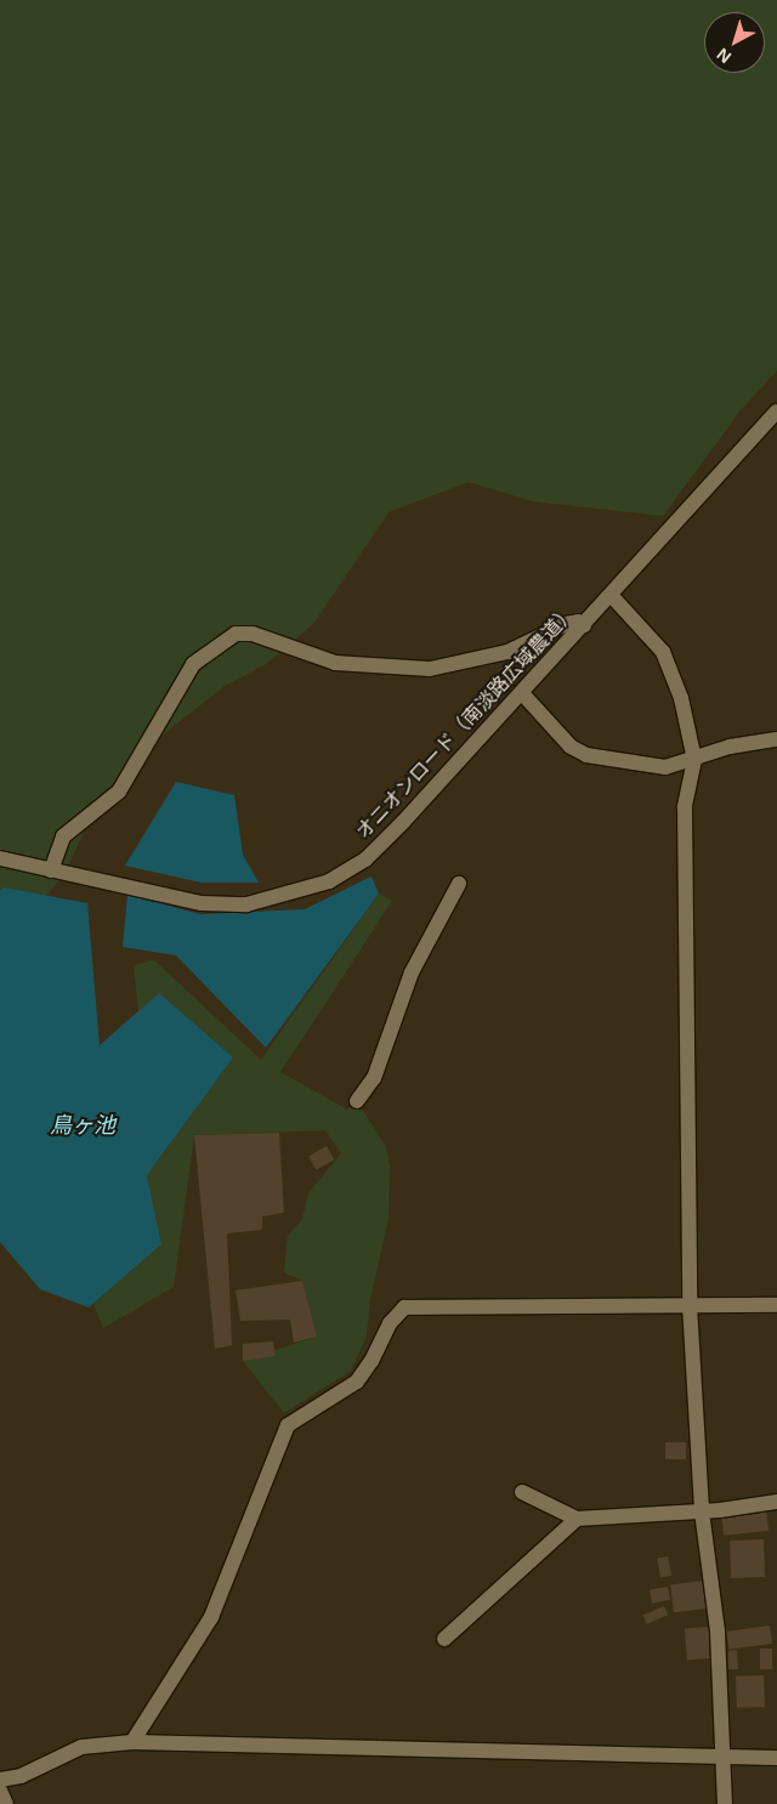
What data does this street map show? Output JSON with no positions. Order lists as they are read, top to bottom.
{
  "streets": {
    "street": ["オニオンロード（南淡路広域農道）"]
  },
  "water": ["鳥ヶ池"],
  "north": "bottom left"
}
